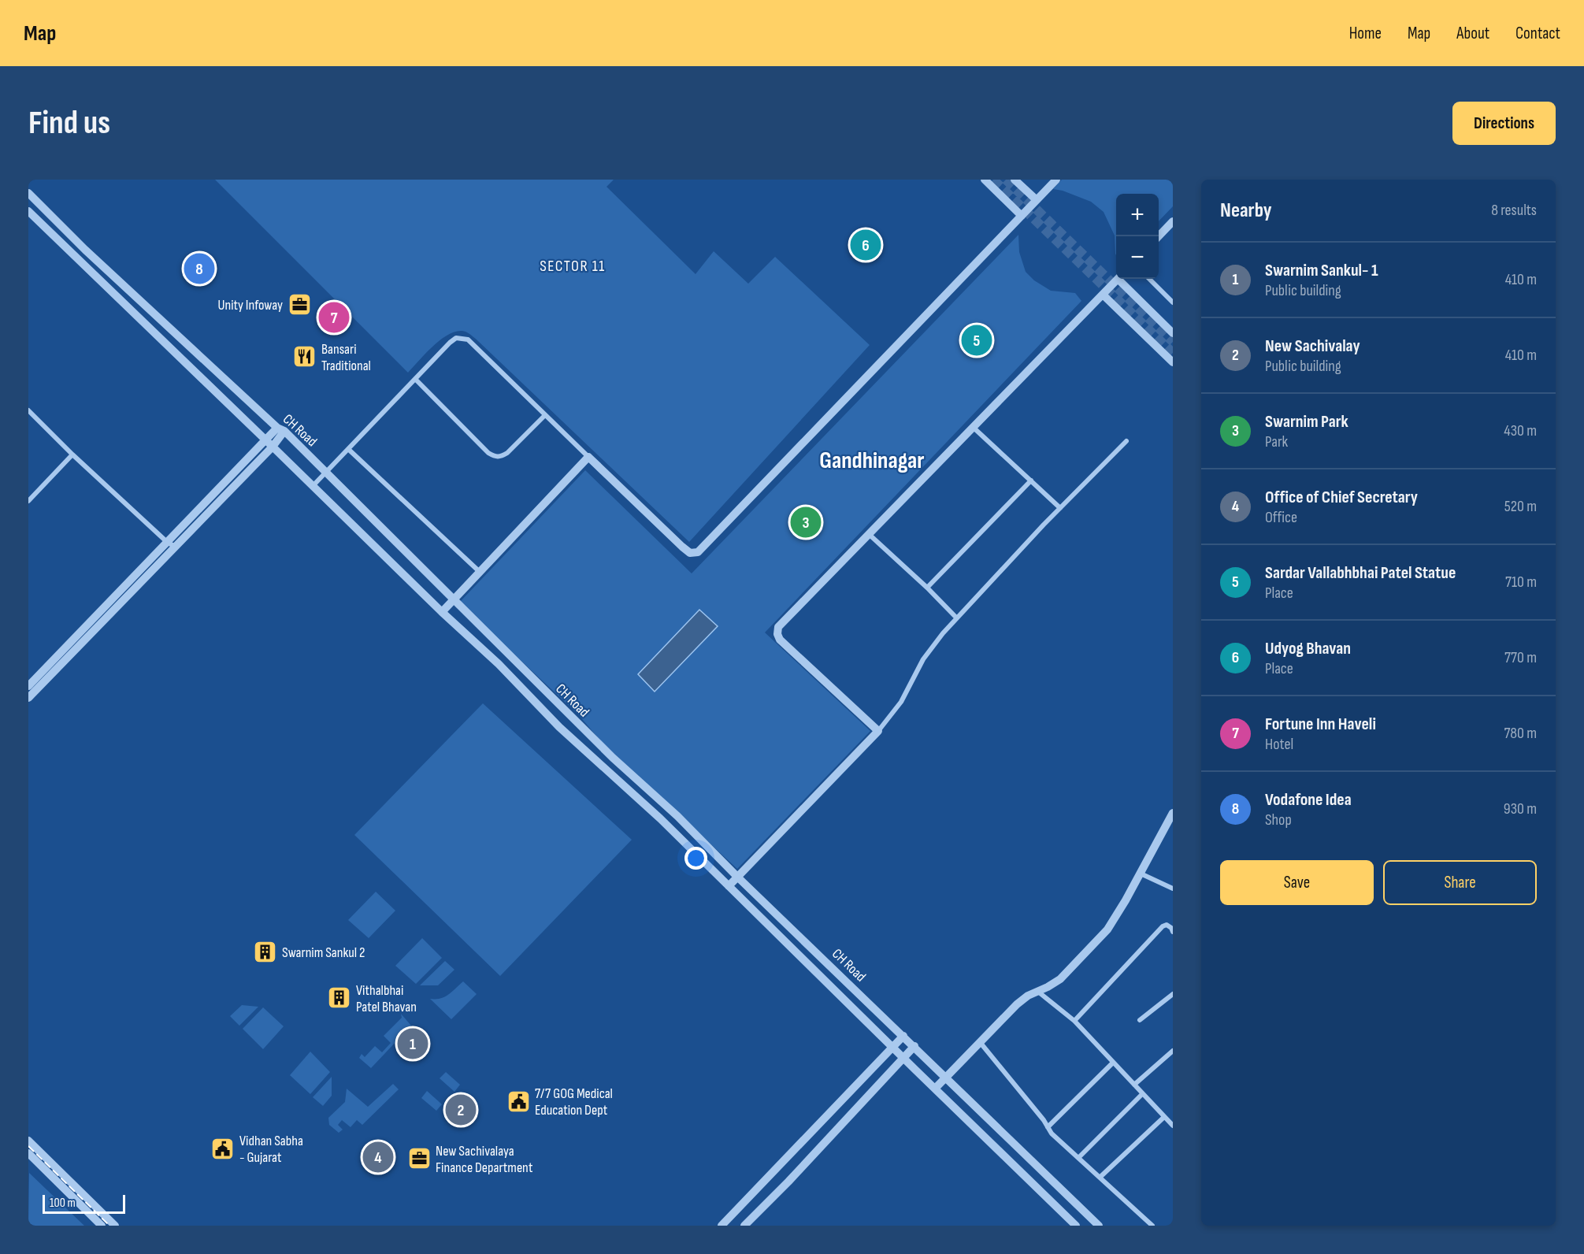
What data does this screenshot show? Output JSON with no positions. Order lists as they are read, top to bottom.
{
  "streets": {
    "street": ["CH Road"]
  },
  "districts": ["SECTOR 11", "Gandhinagar"],
  "places": {
    "office": ["Unity Infoway", "New Sachivalaya Finance Department"],
    "restaurant": ["Bansari Traditional"],
    "building": ["Swarnim Sankul 2", "Vithalbhai Patel Bhavan"],
    "public building": ["7/7 GOG Medical Education Dept", "Vidhan Sabha - Gujarat"]
  },
  "scale_bar": "100 m",
  "page": {
    "header": "Map",
    "nav": [
      "Home",
      "Map",
      "About",
      "Contact"
    ],
    "buttons": [
      "Directions",
      ["Save", "Share"]
    ],
    "title": "Find us",
    "heading": ["Nearby", "8 results"],
    "map_buttons": ["+", "−"],
    "pins": [
      "6",
      "8",
      "7",
      "5",
      "3",
      "1",
      "2",
      "4"
    ],
    "list": [
      {
        "mark": "1",
        "name": "Swarnim Sankul- 1",
        "note": "Public building",
        "value": "410 m"
      },
      {
        "mark": "2",
        "name": "New Sachivalay",
        "note": "Public building",
        "value": "410 m"
      },
      {
        "mark": "3",
        "name": "Swarnim Park",
        "note": "Park",
        "value": "430 m"
      },
      {
        "mark": "4",
        "name": "Office of Chief Secretary",
        "note": "Office",
        "value": "520 m"
      },
      {
        "mark": "5",
        "name": "Sardar Vallabhbhai Patel Statue",
        "note": "Place",
        "value": "710 m"
      },
      {
        "mark": "6",
        "name": "Udyog Bhavan",
        "note": "Place",
        "value": "770 m"
      },
      {
        "mark": "7",
        "name": "Fortune Inn Haveli",
        "note": "Hotel",
        "value": "780 m"
      },
      {
        "mark": "8",
        "name": "Vodafone Idea",
        "note": "Shop",
        "value": "930 m"
      }
    ],
    "scale": "100 m"
  }
}
